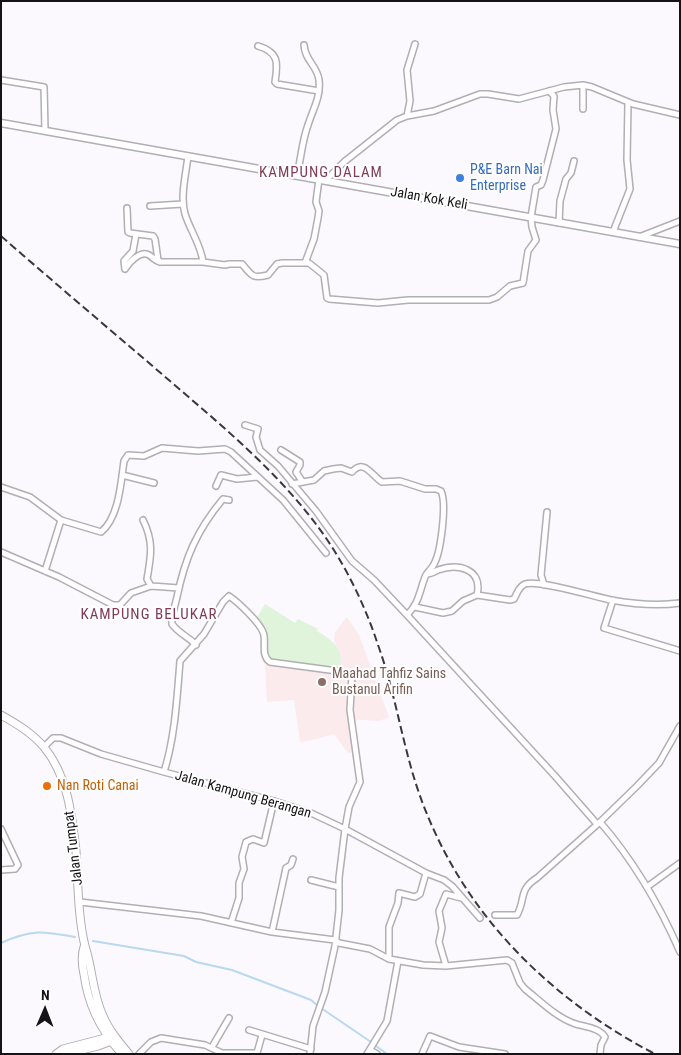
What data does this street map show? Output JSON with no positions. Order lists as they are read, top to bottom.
{
  "streets": {
    "main road": ["Jalan Tumpat"],
    "street": ["Jalan Kok Keli", "Jalan Kampung Berangan"]
  },
  "crossings": [
    ["Jalan Kampung Berangan", "Jalan Tumpat"]
  ],
  "districts": ["KAMPUNG DALAM", "KAMPUNG BELUKAR"],
  "places": ["P&E Barn Nai Enterprise", "Maahad Tahfiz Sains Bustanul Arifin", "Nan Roti Canai"],
  "north": "top"
}
